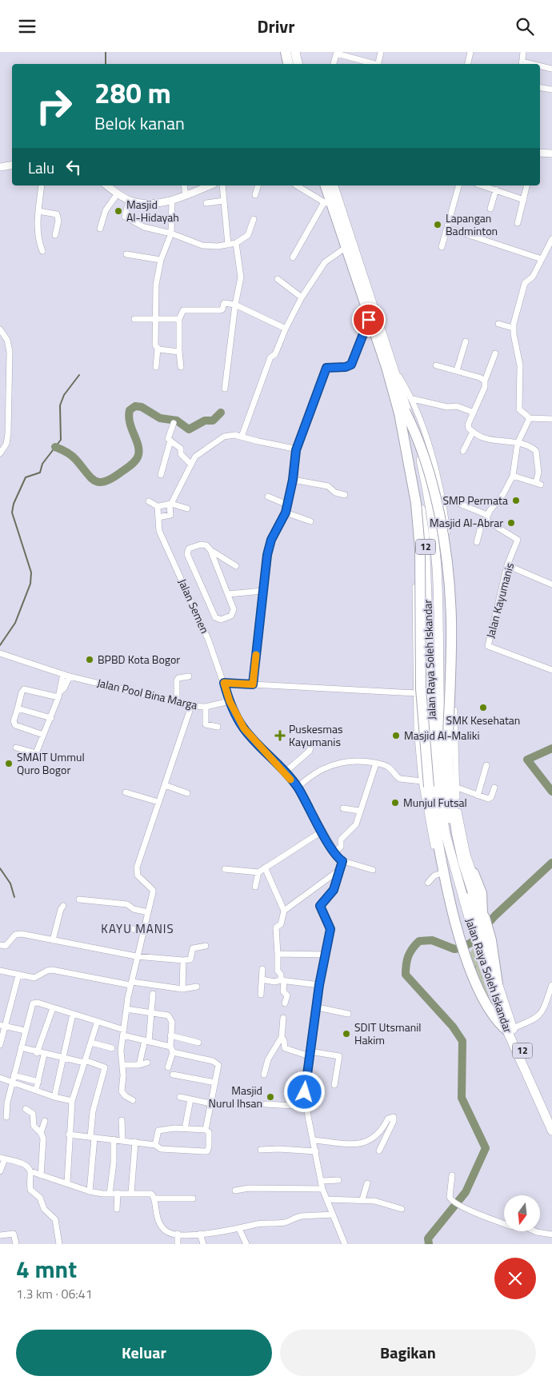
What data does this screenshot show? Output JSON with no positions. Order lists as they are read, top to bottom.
{
  "streets": {
    "highway": ["12", "Jalan Raya Soleh Iskandar"],
    "street": ["Jalan Kayumanis", "Jalan Semen", "Jalan Pool Bina Marga"]
  },
  "districts": ["KAYU MANIS"],
  "places": {
    "other": [
      "Masjid Al-Hidayah",
      "Lapangan Badminton",
      "SMP Permata",
      "Masjid Al-Abrar",
      "BPBD Kota Bogor",
      "SMK Kesehatan",
      "Masjid Al-Maliki",
      "SMAIT Ummul Quro Bogor",
      "Munjul Futsal",
      "SDIT Utsmanil Hakim",
      "Masjid Nurul Ihsan"
    ],
    "health": ["Puskesmas Kayumanis"]
  },
  "north": "bottom",
  "page": {
    "header": "Drivr",
    "turn": ["280 m", "Belok kanan"],
    "then": "Lalu",
    "heading": ["4 mnt", "1.3 km · 06:41"],
    "buttons": ["Keluar", "Bagikan"]
  }
}
